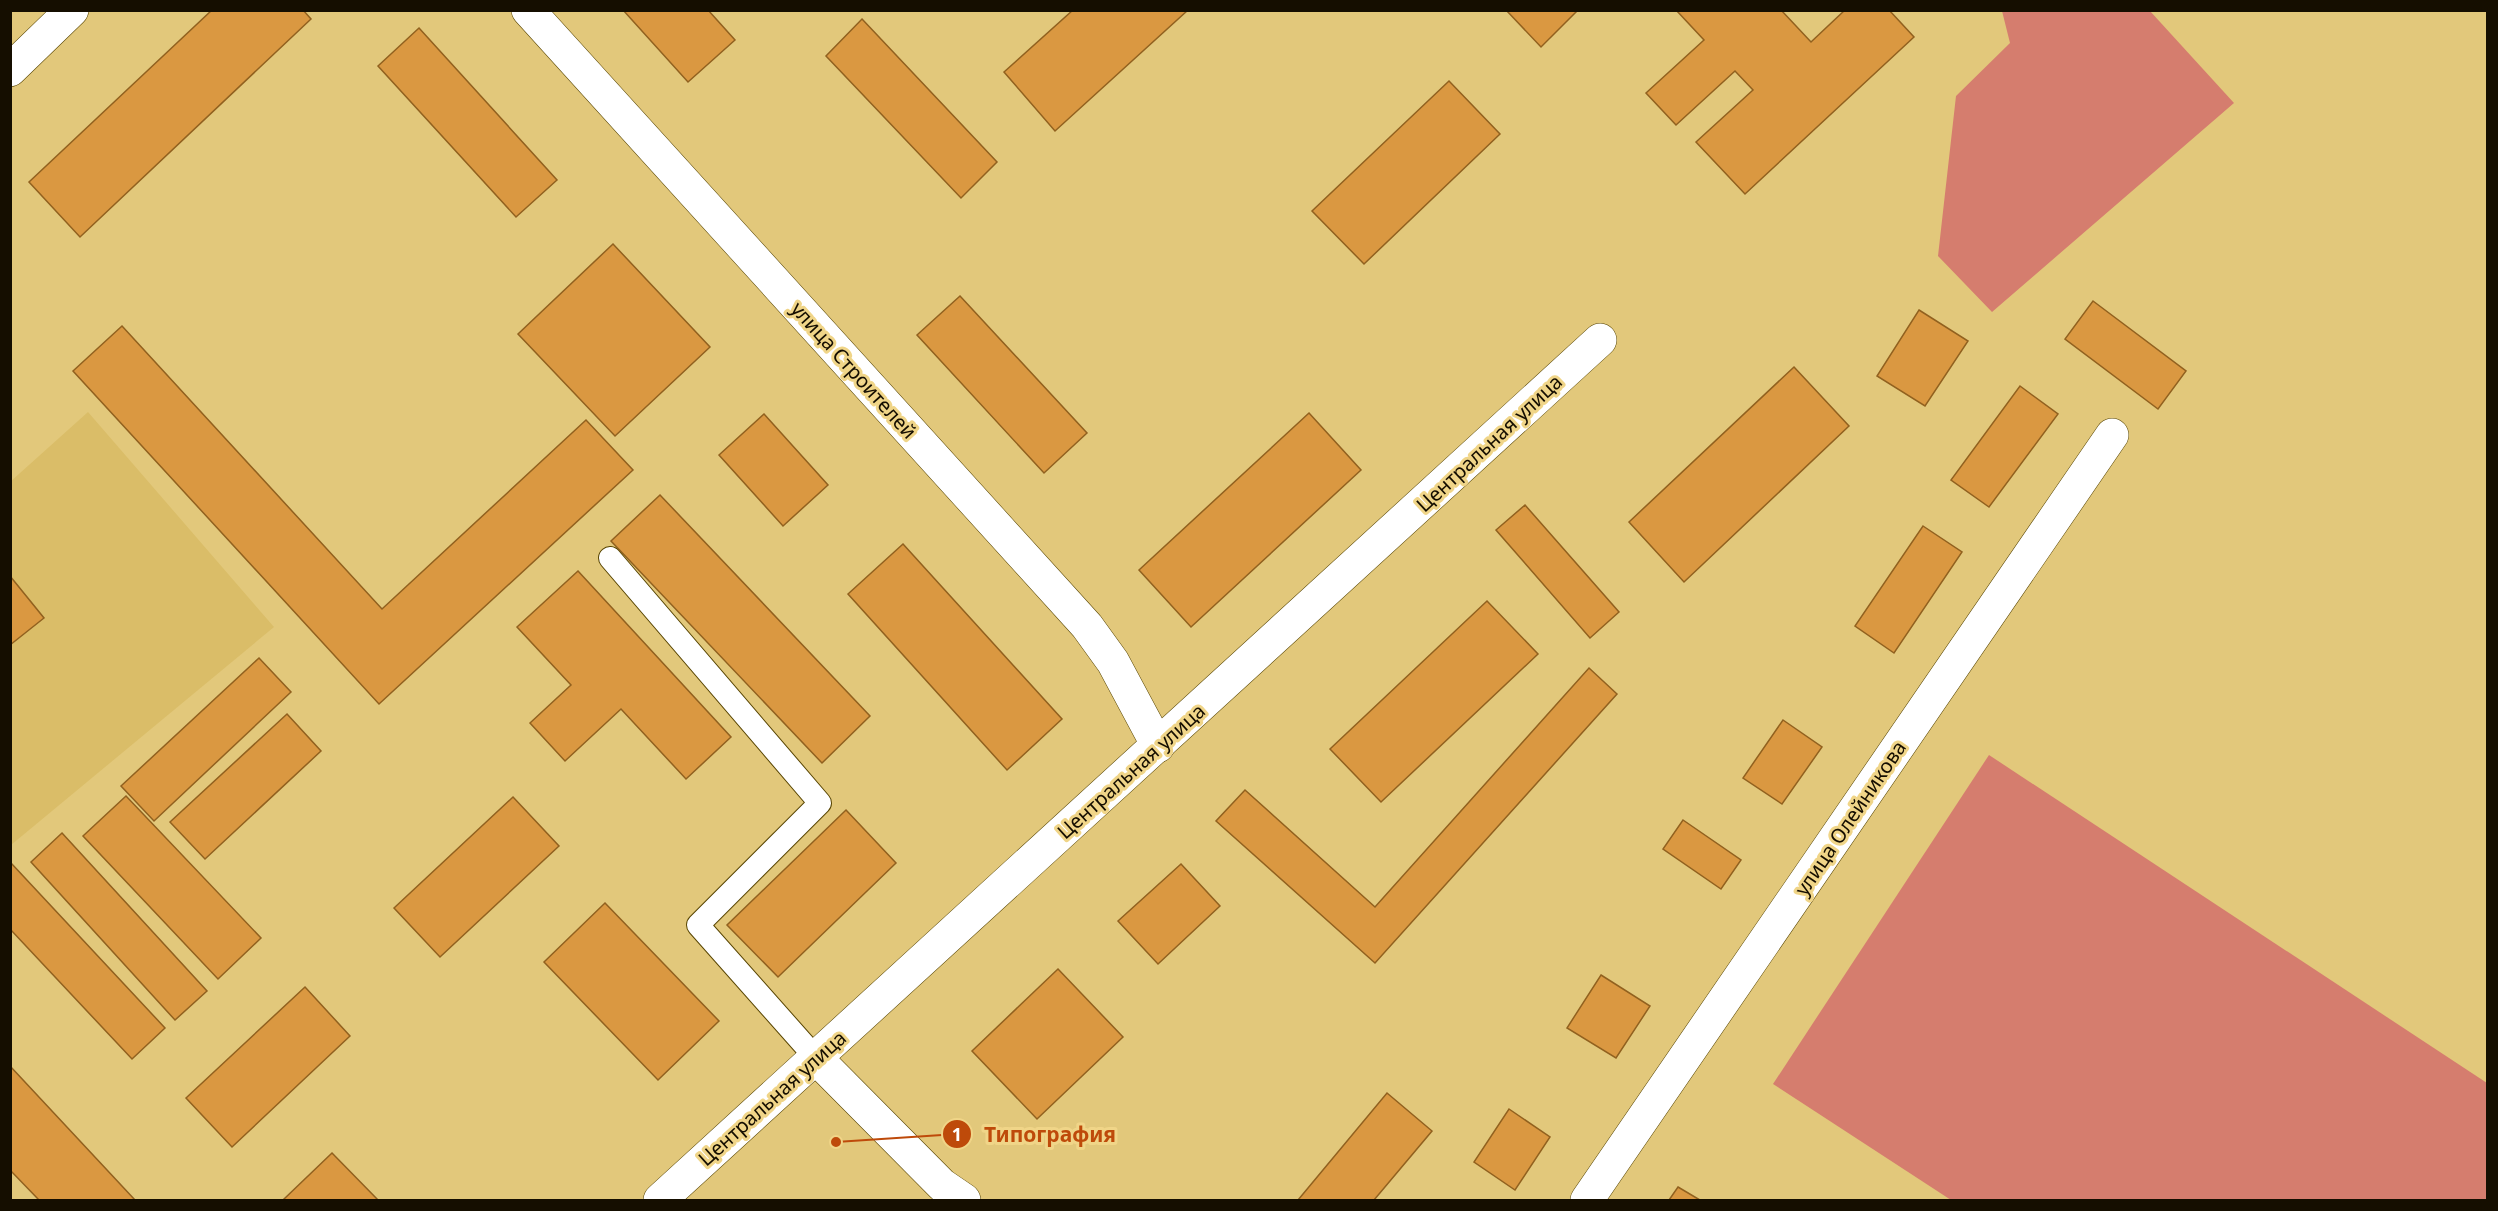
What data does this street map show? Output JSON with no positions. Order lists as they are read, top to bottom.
{
  "streets": {
    "street": ["улица Строителей", "Центральная улица", "улица Олейникова"]
  },
  "crossings": [
    ["улица Строителей", "Центральная улица"]
  ],
  "places": ["Типография"]
}
